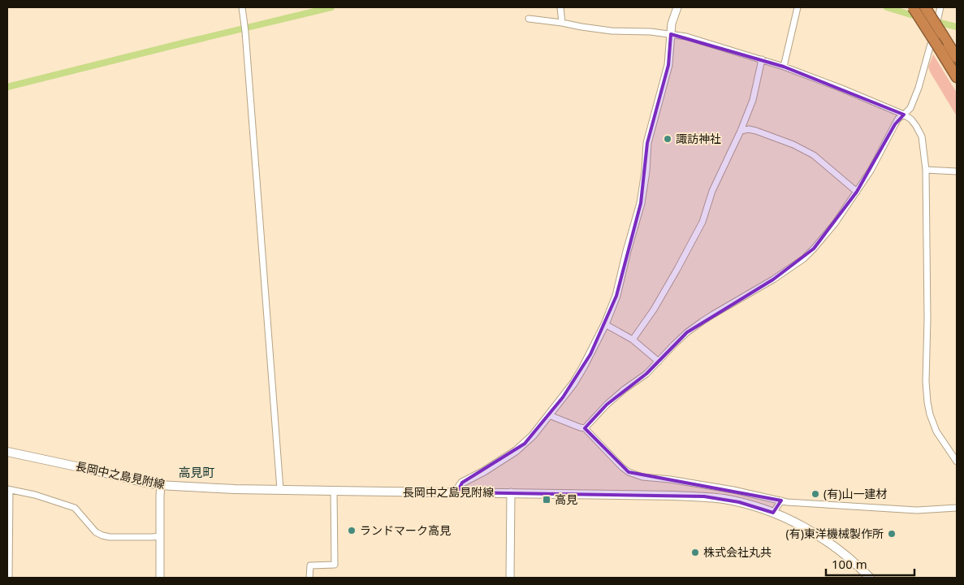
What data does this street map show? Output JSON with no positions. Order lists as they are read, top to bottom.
{
  "streets": {
    "main road": ["長岡中之島見附線"]
  },
  "districts": ["高見町"],
  "places": {
    "other": [
      "諏訪神社",
      "(有)山一建材",
      "ランドマーク高見",
      "(有)東洋機械製作所",
      "株式会社丸共"
    ],
    "transit": ["高見"]
  },
  "scale_bar": "100 m"
}
